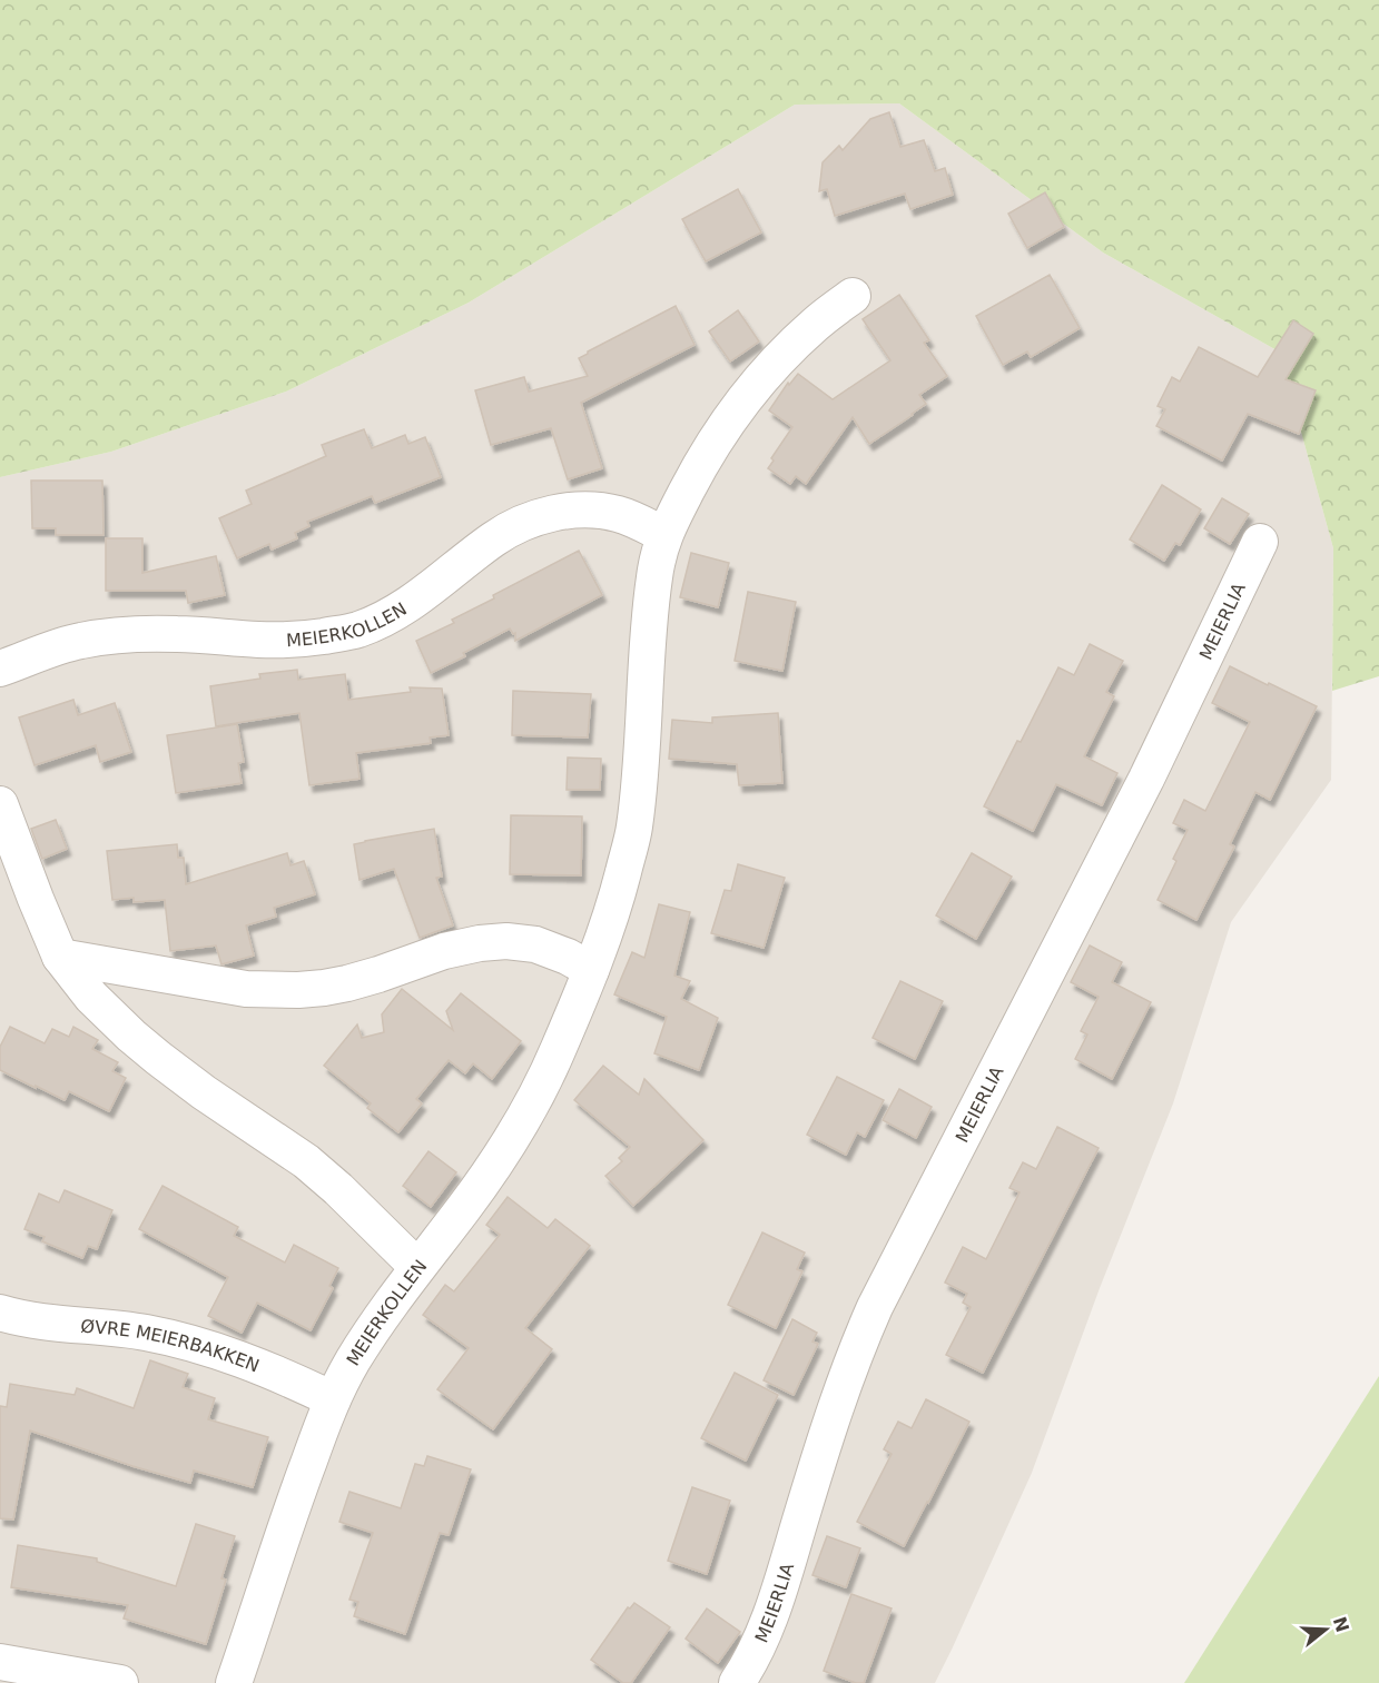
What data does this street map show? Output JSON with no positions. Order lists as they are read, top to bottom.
{
  "streets": {
    "street": ["MEIERKOLLEN", "MEIERLIA", "ØVRE MEIERBAKKEN"]
  },
  "crossings": [
    ["MEIERKOLLEN", "ØVRE MEIERBAKKEN"]
  ],
  "north": "right"
}
